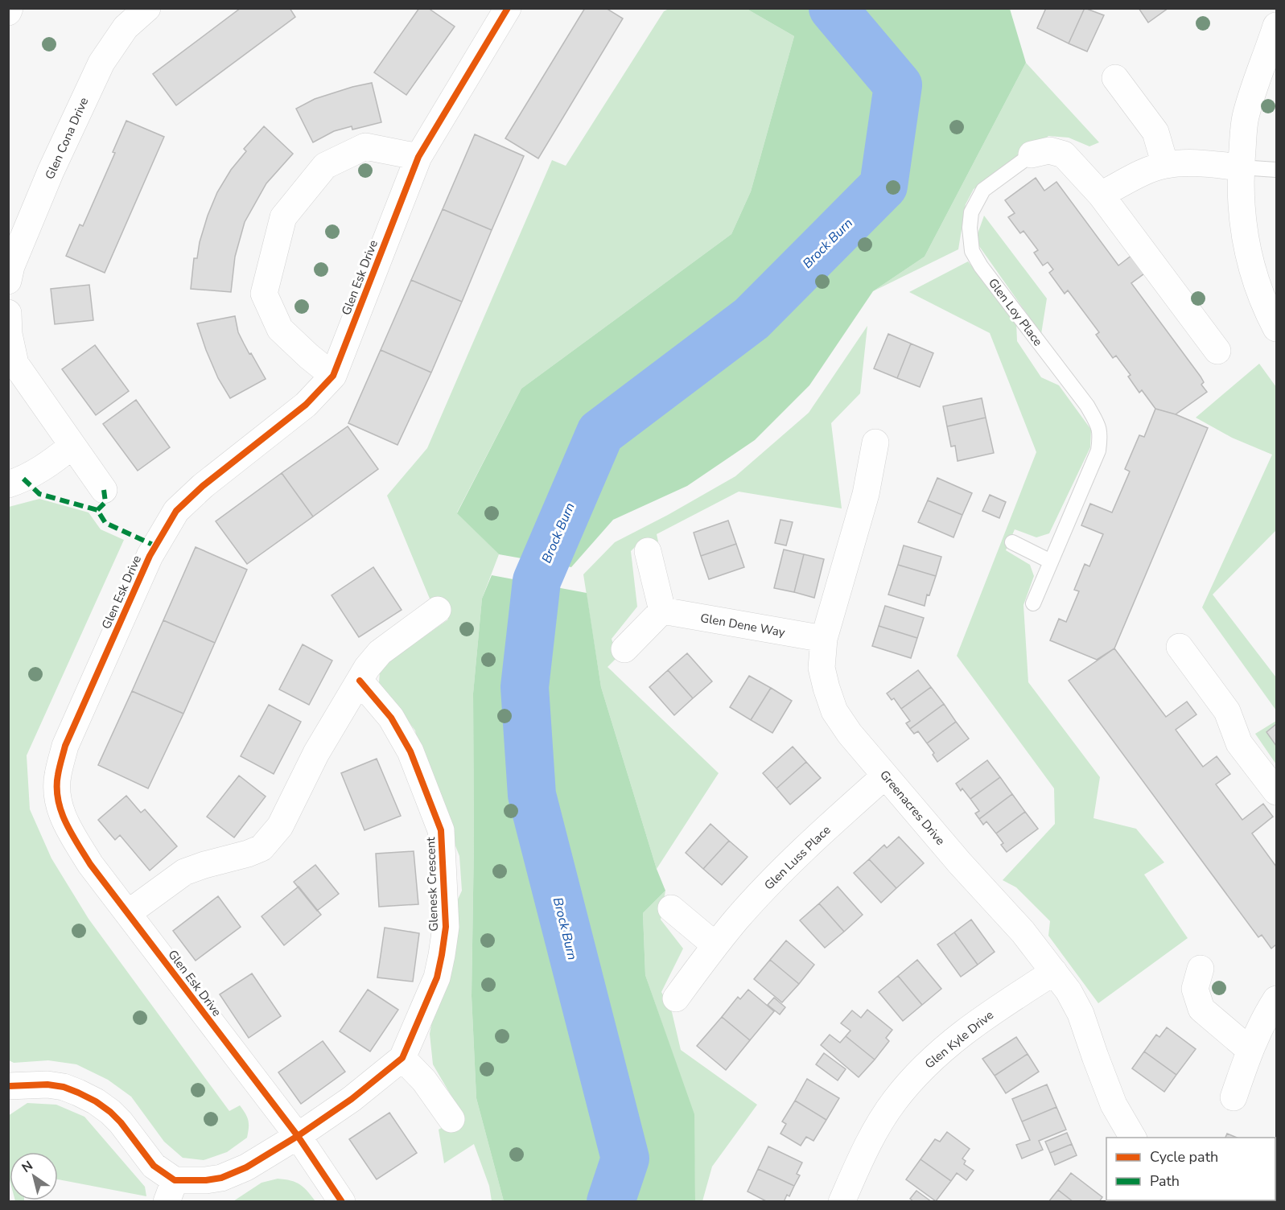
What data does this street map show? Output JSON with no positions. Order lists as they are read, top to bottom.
{
  "streets": {
    "street": [
      "Glen Cona Drive",
      "Glen Esk Drive",
      "Glen Loy Place",
      "Glen Dene Way",
      "Greenacres Drive",
      "Glen Luss Place",
      "Glenesk Crescent",
      "Glen Kyle Drive"
    ]
  },
  "crossings": [
    ["Glen Esk Drive", "Glenesk Crescent"],
    ["Glen Dene Way", "Greenacres Drive"],
    ["Greenacres Drive", "Glen Luss Place"],
    ["Greenacres Drive", "Glen Kyle Drive"]
  ],
  "water": ["Brock Burn"],
  "legend": ["Cycle path", "Path"],
  "north": "top left"
}
